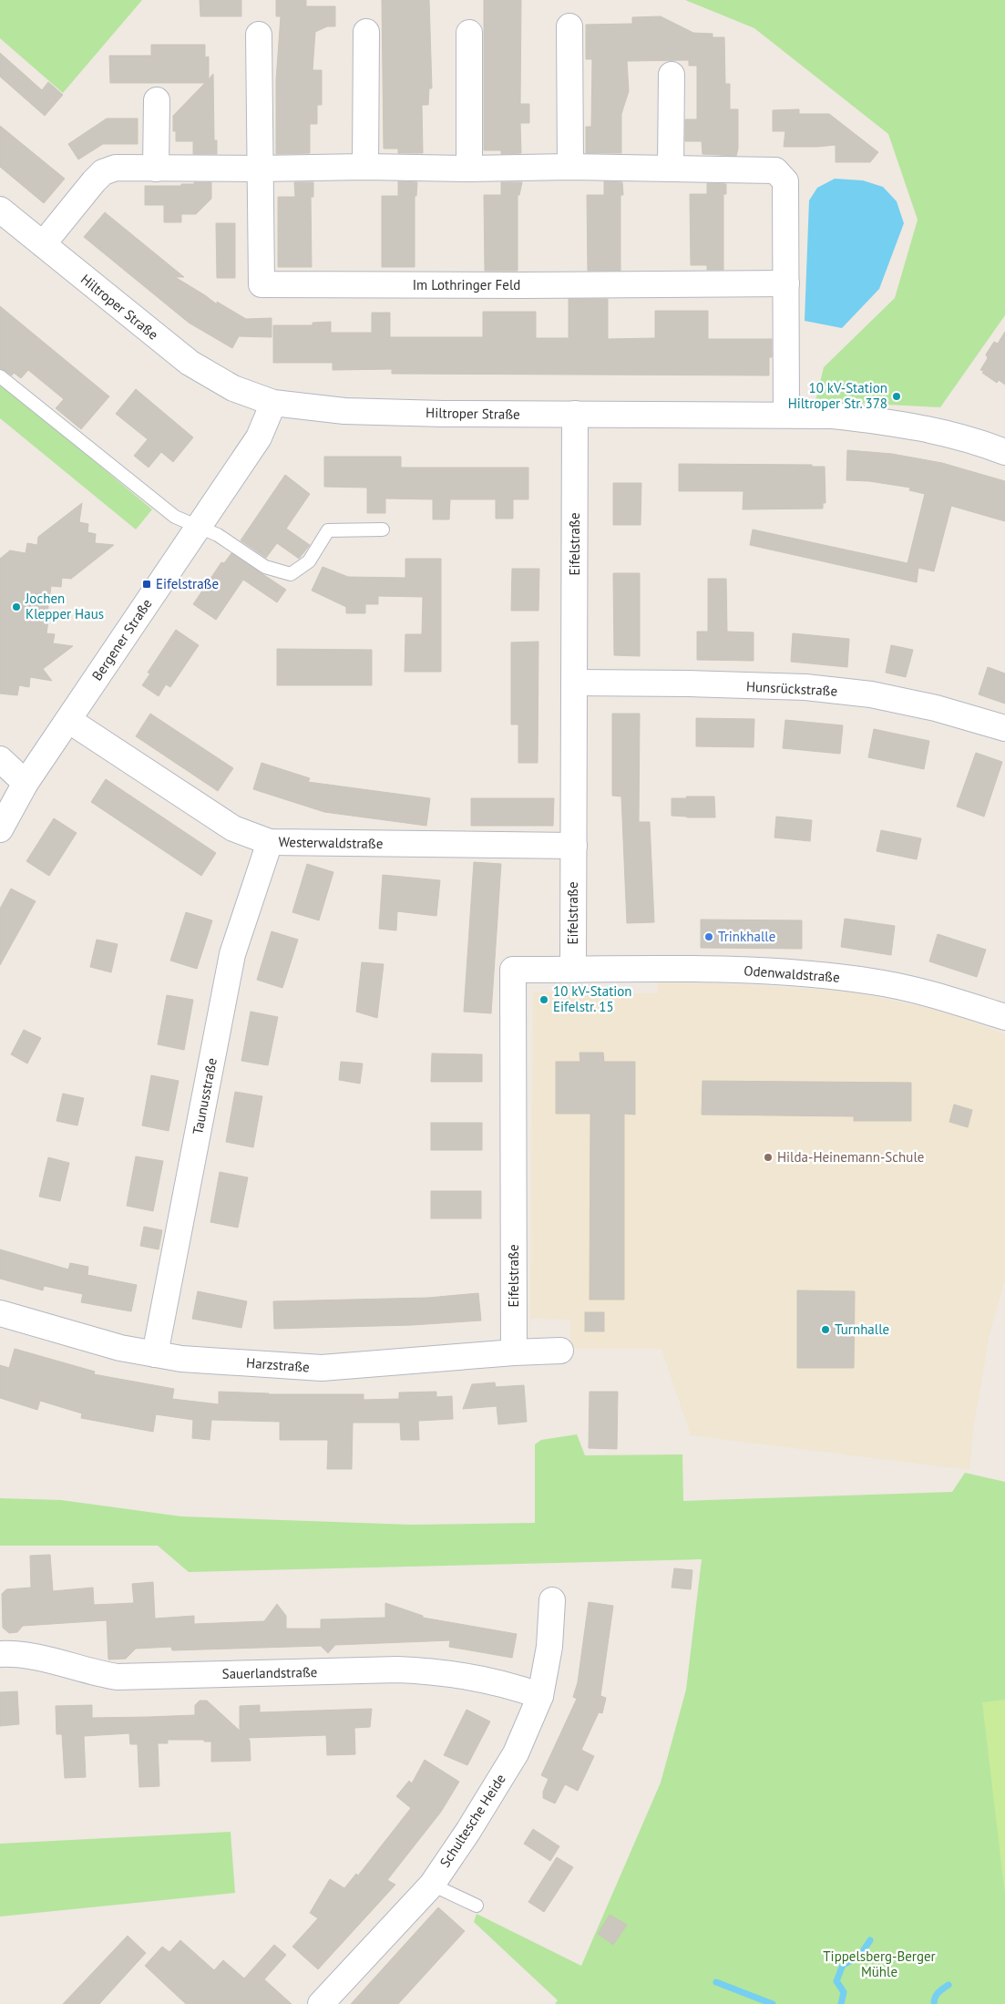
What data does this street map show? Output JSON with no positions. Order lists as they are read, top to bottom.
{
  "streets": {
    "street": [
      "Im Lothringer Feld",
      "Hiltroper Straße",
      "Eifelstraße",
      "Bergener Straße",
      "Hunsrückstraße",
      "Westerwaldstraße",
      "Odenwaldstraße",
      "Taunusstraße",
      "Harzstraße",
      "Sauerlandstraße",
      "Schultesche Heide"
    ]
  },
  "crossings": [
    ["Hiltroper Straße", "Eifelstraße"],
    ["Hiltroper Straße", "Bergener Straße"],
    ["Eifelstraße", "Hunsrückstraße"],
    ["Eifelstraße", "Westerwaldstraße"],
    ["Eifelstraße", "Odenwaldstraße"],
    ["Eifelstraße", "Harzstraße"],
    ["Bergener Straße", "Westerwaldstraße"],
    ["Westerwaldstraße", "Taunusstraße"],
    ["Taunusstraße", "Harzstraße"],
    ["Sauerlandstraße", "Schultesche Heide"]
  ],
  "parks": ["Tippelsberg-Berger Mühle"],
  "places": {
    "other": [
      "10 kV-Station Hiltroper Str. 378",
      "Jochen Klepper Haus",
      "Trinkhalle",
      "10 kV-Station Eifelstr. 15",
      "Hilda-Heinemann-Schule",
      "Turnhalle"
    ],
    "transit": ["Eifelstraße"]
  }
}
